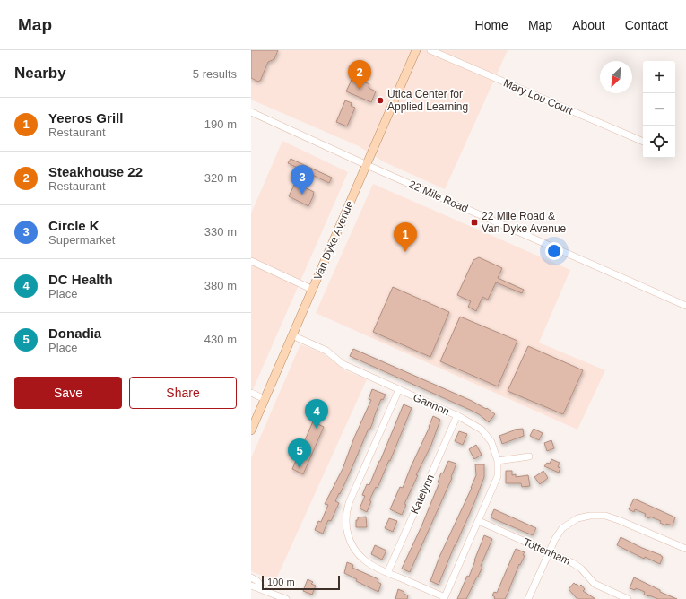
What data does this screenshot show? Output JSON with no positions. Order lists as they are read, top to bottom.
{
  "streets": {
    "main road": ["Van Dyke Avenue"],
    "street": [
      "Mary Lou Court",
      "22 Mile Road",
      "Gannon",
      "Katelynn",
      "Tottenham"
    ]
  },
  "crossings": [
    ["22 Mile Road", "Van Dyke Avenue"],
    ["Van Dyke Avenue", "Gannon"],
    ["Gannon", "Katelynn"],
    ["Gannon", "Tottenham"]
  ],
  "places": {
    "other": ["Utica Center for Applied Learning"],
    "transit": ["22 Mile Road & Van Dyke Avenue"]
  },
  "scale_bar": "100 m",
  "north": "bottom left",
  "page": {
    "header": "Map",
    "nav": [
      "Home",
      "Map",
      "About",
      "Contact"
    ],
    "heading": ["Nearby", "5 results"],
    "pins": [
      "2",
      "3",
      "1",
      "4",
      "5"
    ],
    "map_buttons": ["+", "−"],
    "list": [
      {
        "mark": "1",
        "name": "Yeeros Grill",
        "note": "Restaurant",
        "value": "190 m"
      },
      {
        "mark": "2",
        "name": "Steakhouse 22",
        "note": "Restaurant",
        "value": "320 m"
      },
      {
        "mark": "3",
        "name": "Circle K",
        "note": "Supermarket",
        "value": "330 m"
      },
      {
        "mark": "4",
        "name": "DC Health",
        "note": "Place",
        "value": "380 m"
      },
      {
        "mark": "5",
        "name": "Donadia",
        "note": "Place",
        "value": "430 m"
      }
    ],
    "buttons": ["Save", "Share"],
    "scale": "100 m"
  }
}
